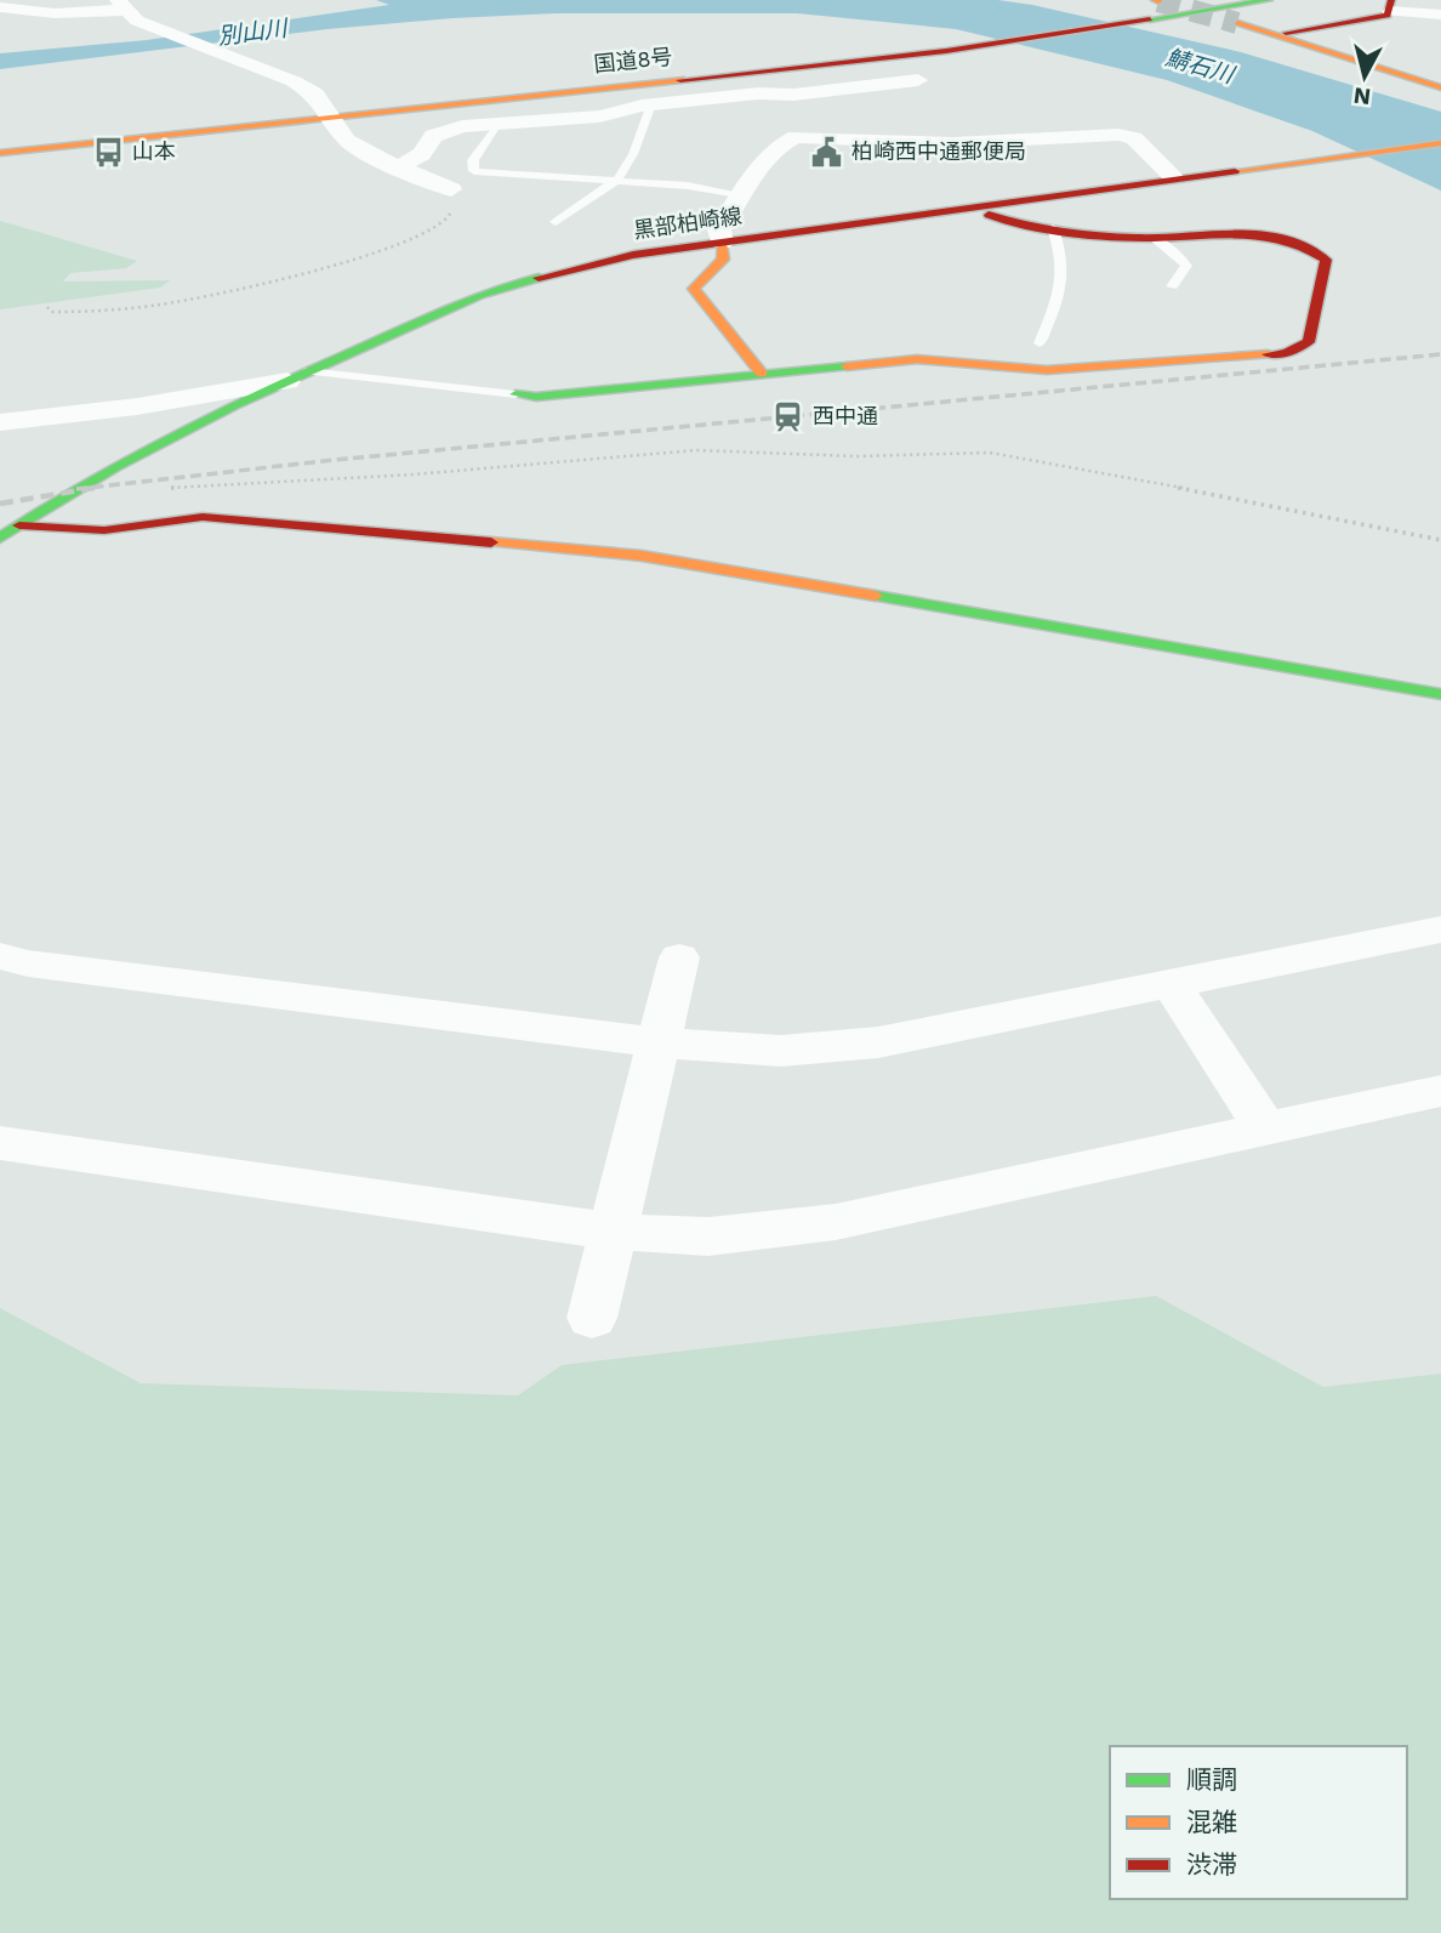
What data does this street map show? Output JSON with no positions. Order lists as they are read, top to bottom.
{
  "streets": {
    "main road": ["国道8号", "黒部柏崎線"]
  },
  "water": ["別山川", "鯖石川"],
  "places": {
    "bus stop": ["山本"],
    "public building": ["柏崎西中通郵便局"],
    "station": ["西中通"]
  },
  "legend": ["順調", "混雑", "渋滞"],
  "north": "bottom"
}
